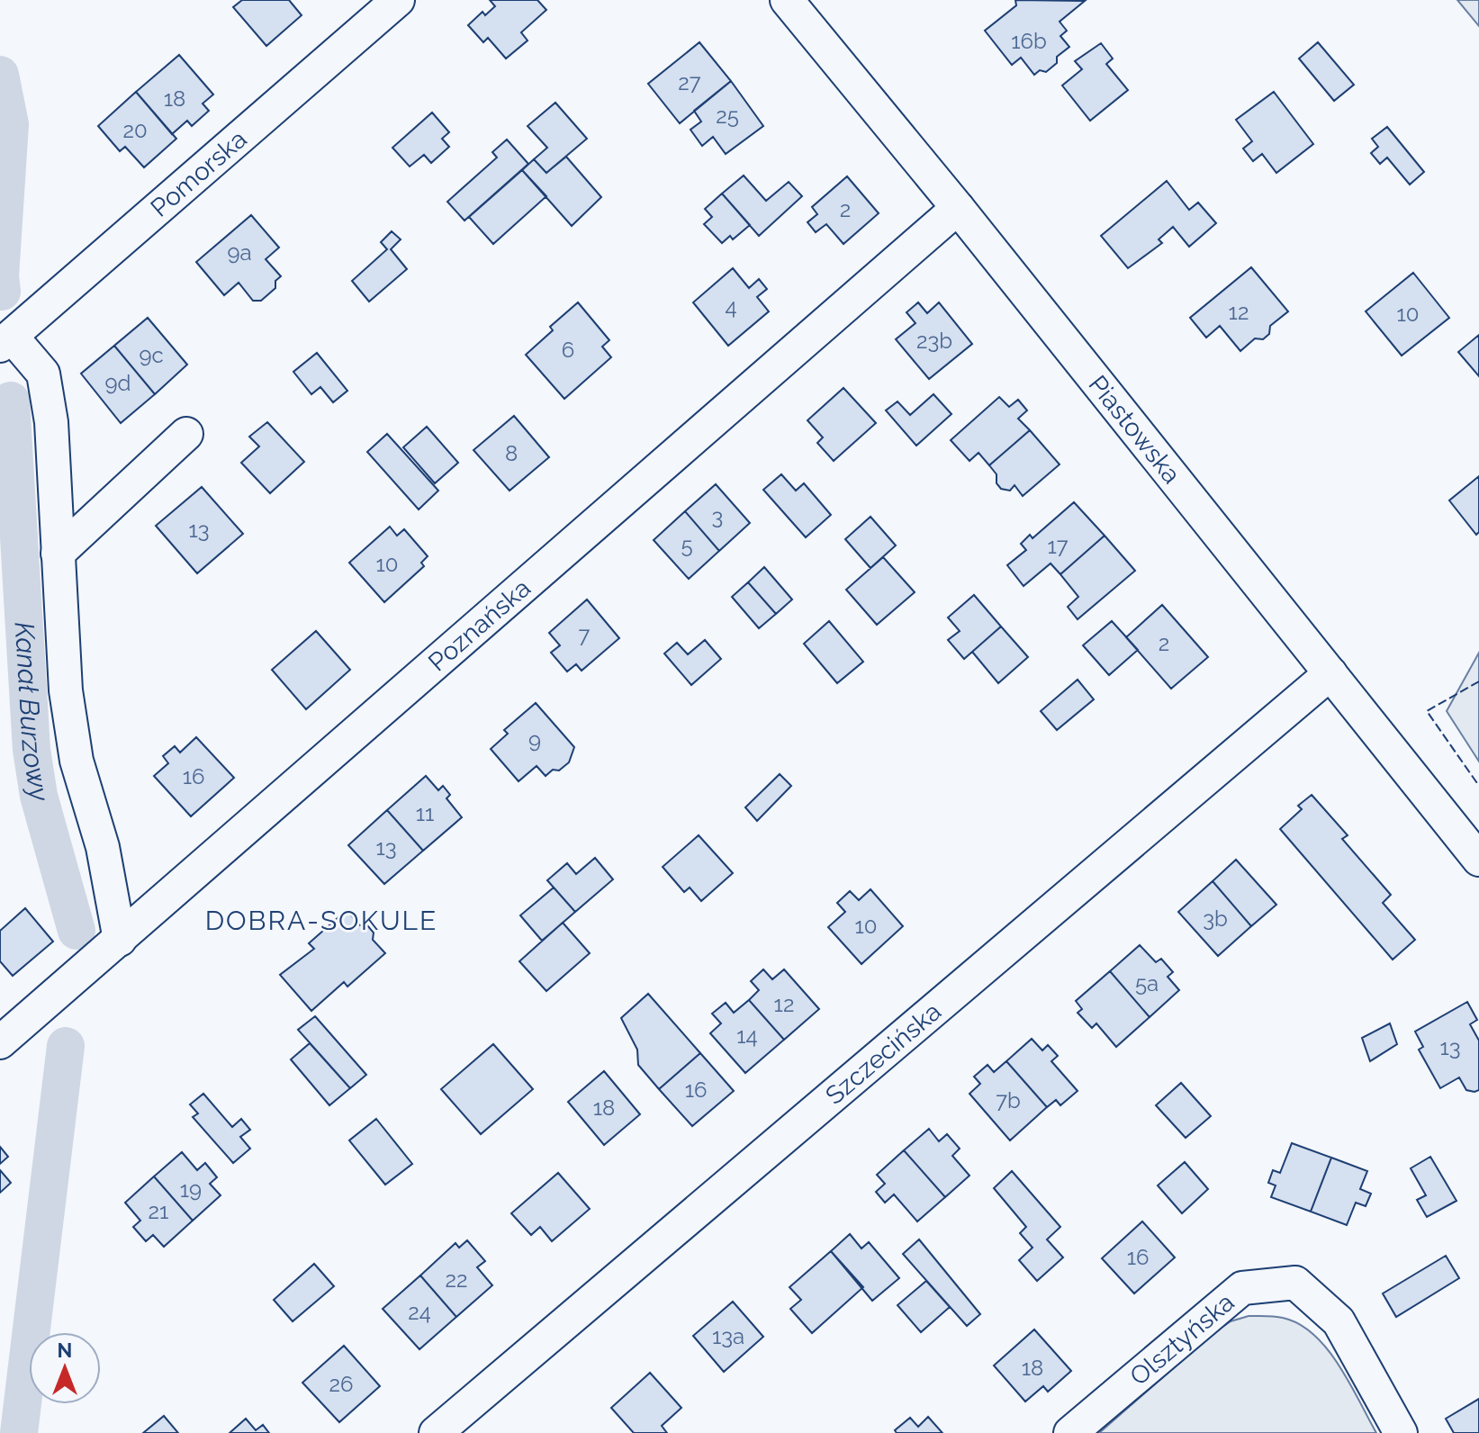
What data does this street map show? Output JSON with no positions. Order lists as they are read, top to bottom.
{
  "streets": {
    "street": [
      "Pomorska",
      "Piastowska",
      "Poznańska",
      "Szczecińska",
      "Olsztyńska"
    ]
  },
  "crossings": [
    ["Piastowska", "Poznańska"],
    ["Piastowska", "Szczecińska"]
  ],
  "districts": ["DOBRA-SOKULE"],
  "water": ["Kanał Burzowy"],
  "house_numbers": [
    "16b",
    "27",
    "18",
    "25",
    "20",
    "2",
    "9a",
    "4",
    "12",
    "10",
    "23b",
    "6",
    "9c",
    "9d",
    "8",
    "3",
    "13",
    "5",
    "17",
    "10",
    "7",
    "2",
    "9",
    "16",
    "11",
    "13",
    "3b",
    "10",
    "5a",
    "12",
    "14",
    "13",
    "16",
    "7b",
    "18",
    "19",
    "21",
    "16",
    "22",
    "24",
    "13a",
    "18",
    "26"
  ],
  "north": "top"
}
